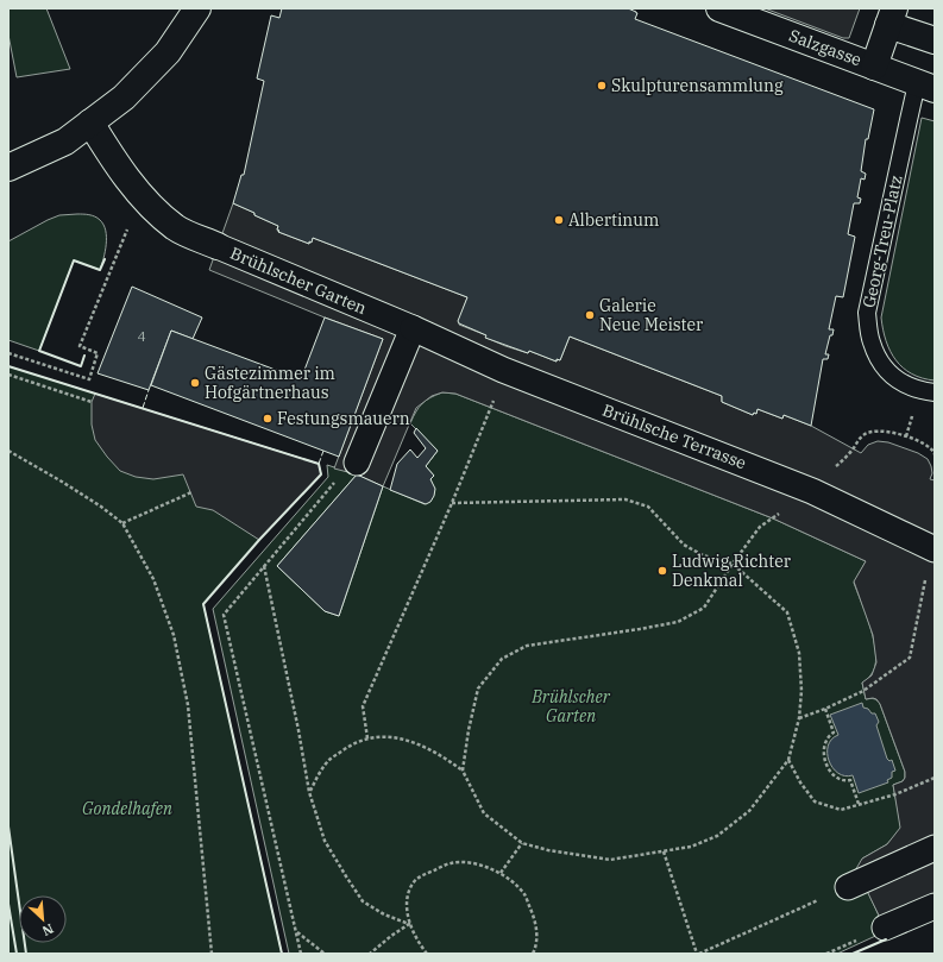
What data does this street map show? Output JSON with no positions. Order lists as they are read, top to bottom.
{
  "streets": {
    "street": [
      "Salzgasse",
      "Georg-Treu-Platz",
      "Brühlscher Garten",
      "Brühlsche Terrasse"
    ]
  },
  "crossings": [
    ["Salzgasse", "Georg-Treu-Platz"],
    ["Brühlscher Garten", "Brühlsche Terrasse"]
  ],
  "parks": ["Brühlscher Garten", "Gondelhafen"],
  "places": [
    "Skulpturensammlung",
    "Albertinum",
    "Galerie Neue Meister",
    "Gästezimmer im Hofgärtnerhaus",
    "Festungsmauern",
    "Ludwig Richter Denkmal"
  ],
  "house_numbers": ["4"],
  "north": "bottom right"
}
